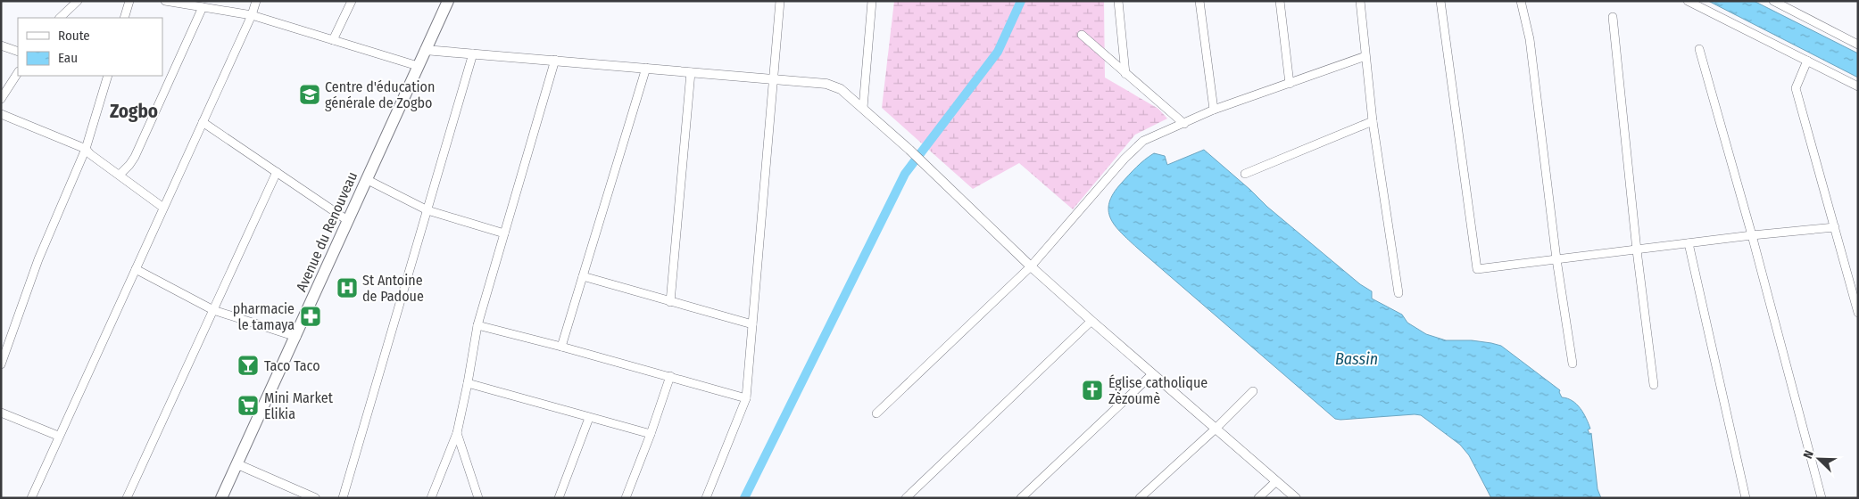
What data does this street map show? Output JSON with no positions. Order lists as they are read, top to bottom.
{
  "streets": {
    "main road": ["Avenue du Renouveau"]
  },
  "districts": ["Zogbo"],
  "water": ["Bassin"],
  "places": {
    "school or university": ["Centre d'éducation générale de Zogbo"],
    "hospital": ["St Antoine de Padoue"],
    "pharmacy": ["pharmacie le tamaya"],
    "bar": ["Taco Taco"],
    "church": ["Église catholique Zèzoumè"],
    "supermarket": ["Mini Market Elikia"]
  },
  "legend": ["Route", "Eau"],
  "north": "top left"
}
